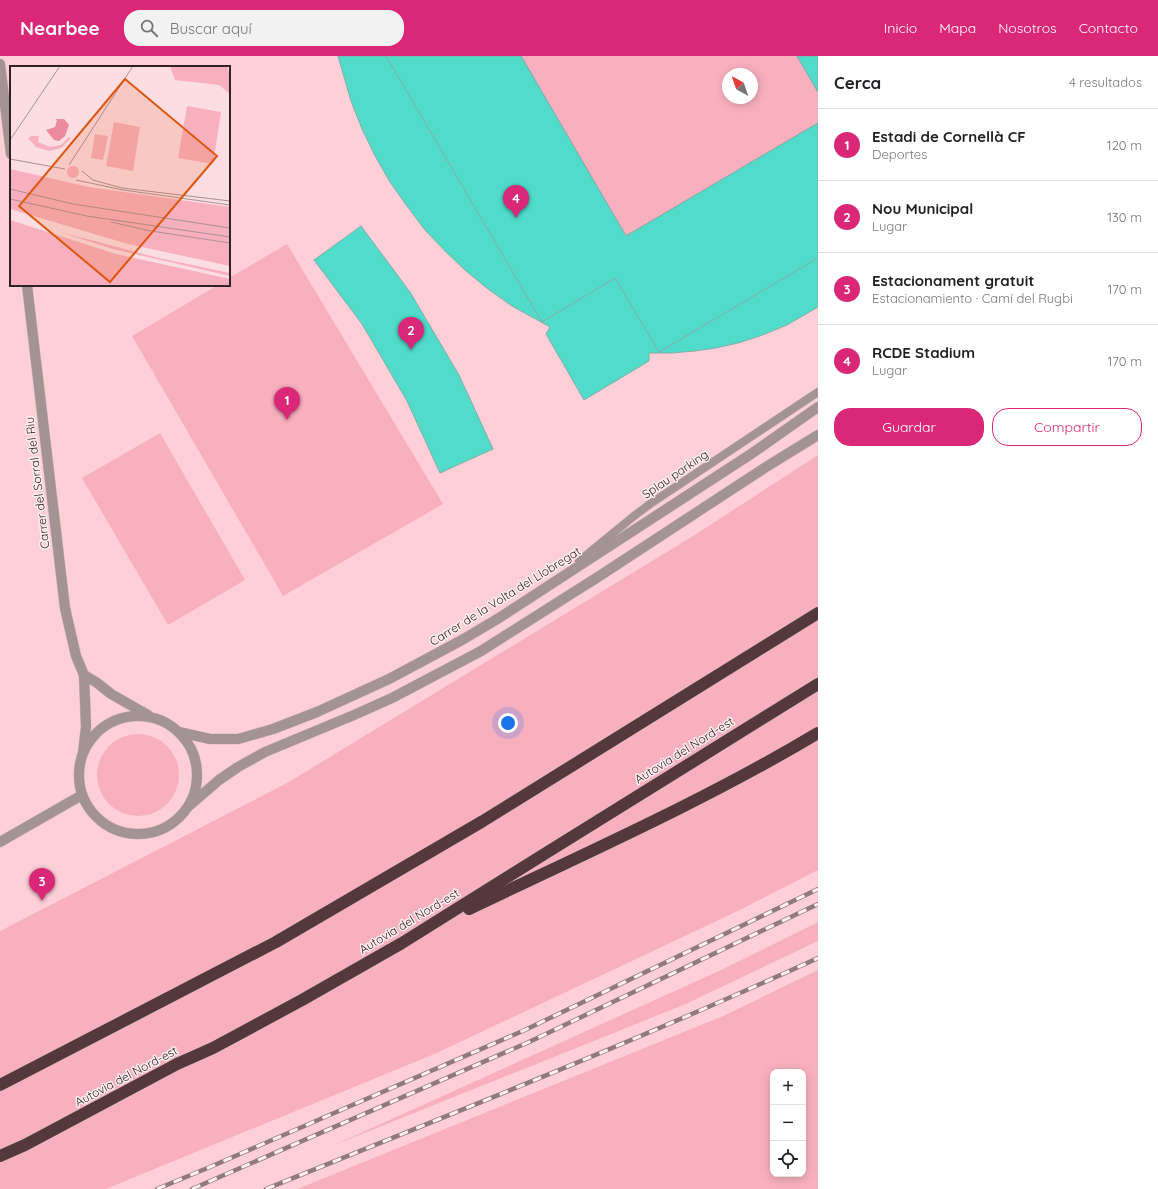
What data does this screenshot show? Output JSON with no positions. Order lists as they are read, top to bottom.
{
  "streets": {
    "highway": ["Autovia del Nord-est"],
    "street": ["Carrer del Sorral del Riu", "Carrer de la Volta del Llobregat"],
    "lane": ["Splau parking"]
  },
  "crossings": [
    ["Splau parking", "Carrer de la Volta del Llobregat"],
    ["Carrer del Sorral del Riu", "Carrer de la Volta del Llobregat"]
  ],
  "north": "top left",
  "page": {
    "header": "Nearbee",
    "search": "Buscar aquí",
    "nav": [
      "Inicio",
      "Mapa",
      "Nosotros",
      "Contacto"
    ],
    "heading": ["Cerca", "4 resultados"],
    "list": [
      {
        "mark": "1",
        "name": "Estadi de Cornellà CF",
        "note": "Deportes",
        "value": "120 m"
      },
      {
        "mark": "2",
        "name": "Nou Municipal",
        "note": "Lugar",
        "value": "130 m"
      },
      {
        "mark": "3",
        "name": "Estacionament gratuit",
        "note": "Estacionamiento · Camí del Rugbi",
        "value": "170 m"
      },
      {
        "mark": "4",
        "name": "RCDE Stadium",
        "note": "Lugar",
        "value": "170 m"
      }
    ],
    "pins": [
      "4",
      "2",
      "1",
      "3"
    ],
    "buttons": ["Guardar", "Compartir"],
    "map_buttons": ["+", "−"]
  }
}
